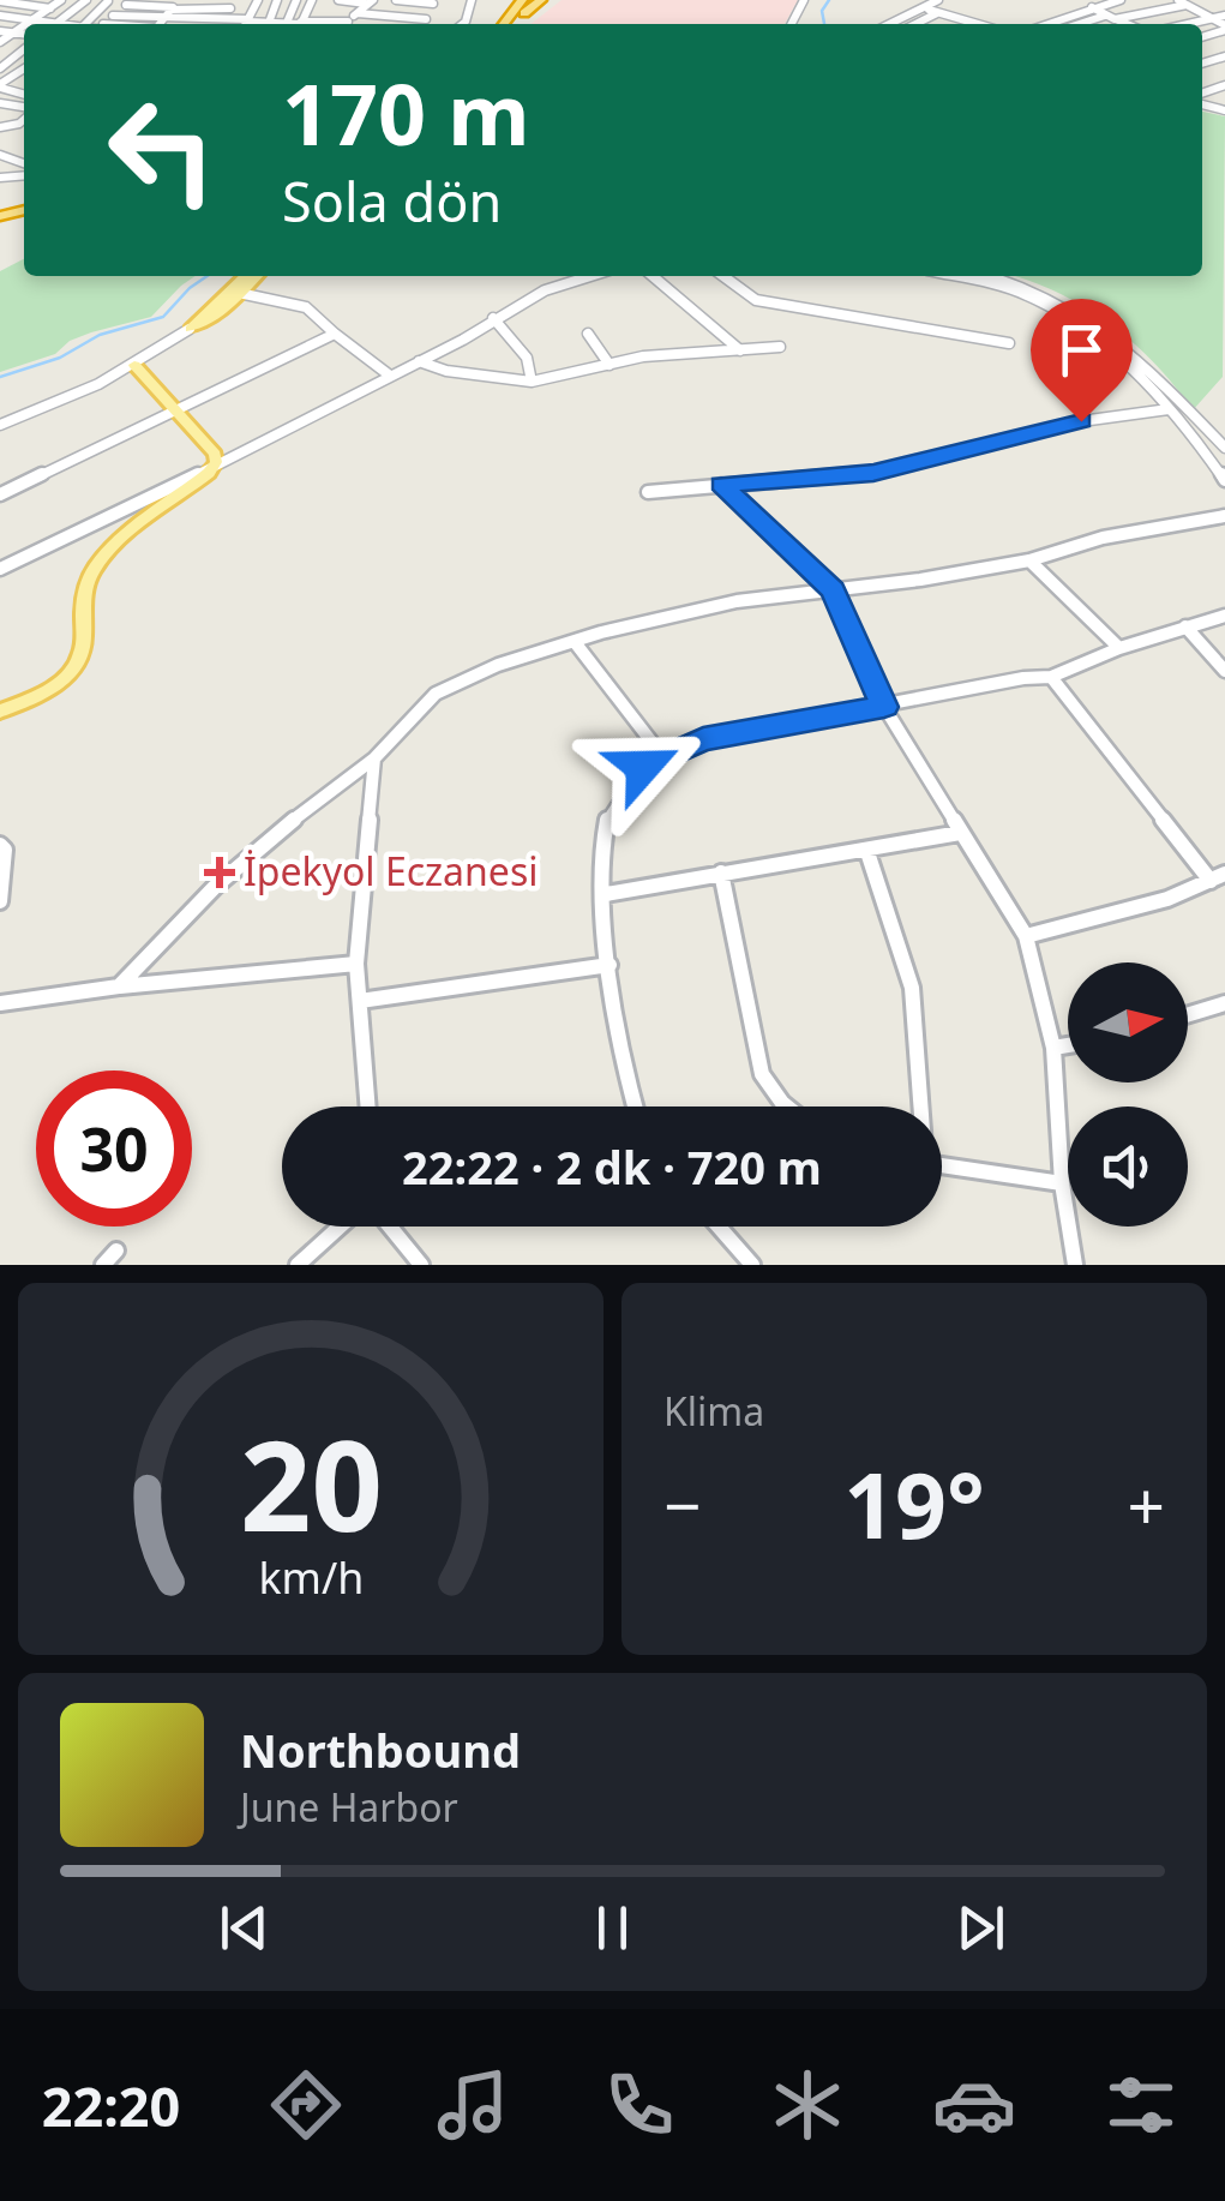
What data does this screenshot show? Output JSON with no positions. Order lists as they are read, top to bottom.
{
  "places": {
    "health": ["İpekyol Eczanesi"]
  },
  "north": "right",
  "page": {
    "turn": ["170 m", "Sola dön"],
    "limit": "30",
    "trip": "22:22 · 2 dk · 720 m",
    "tile": "Klima",
    "heat": ["−", "19°", "+"],
    "song": ["Northbound", "June Harbor"],
    "tabs": "22:20",
    "gauge": ["20", "km/h"]
  }
}
